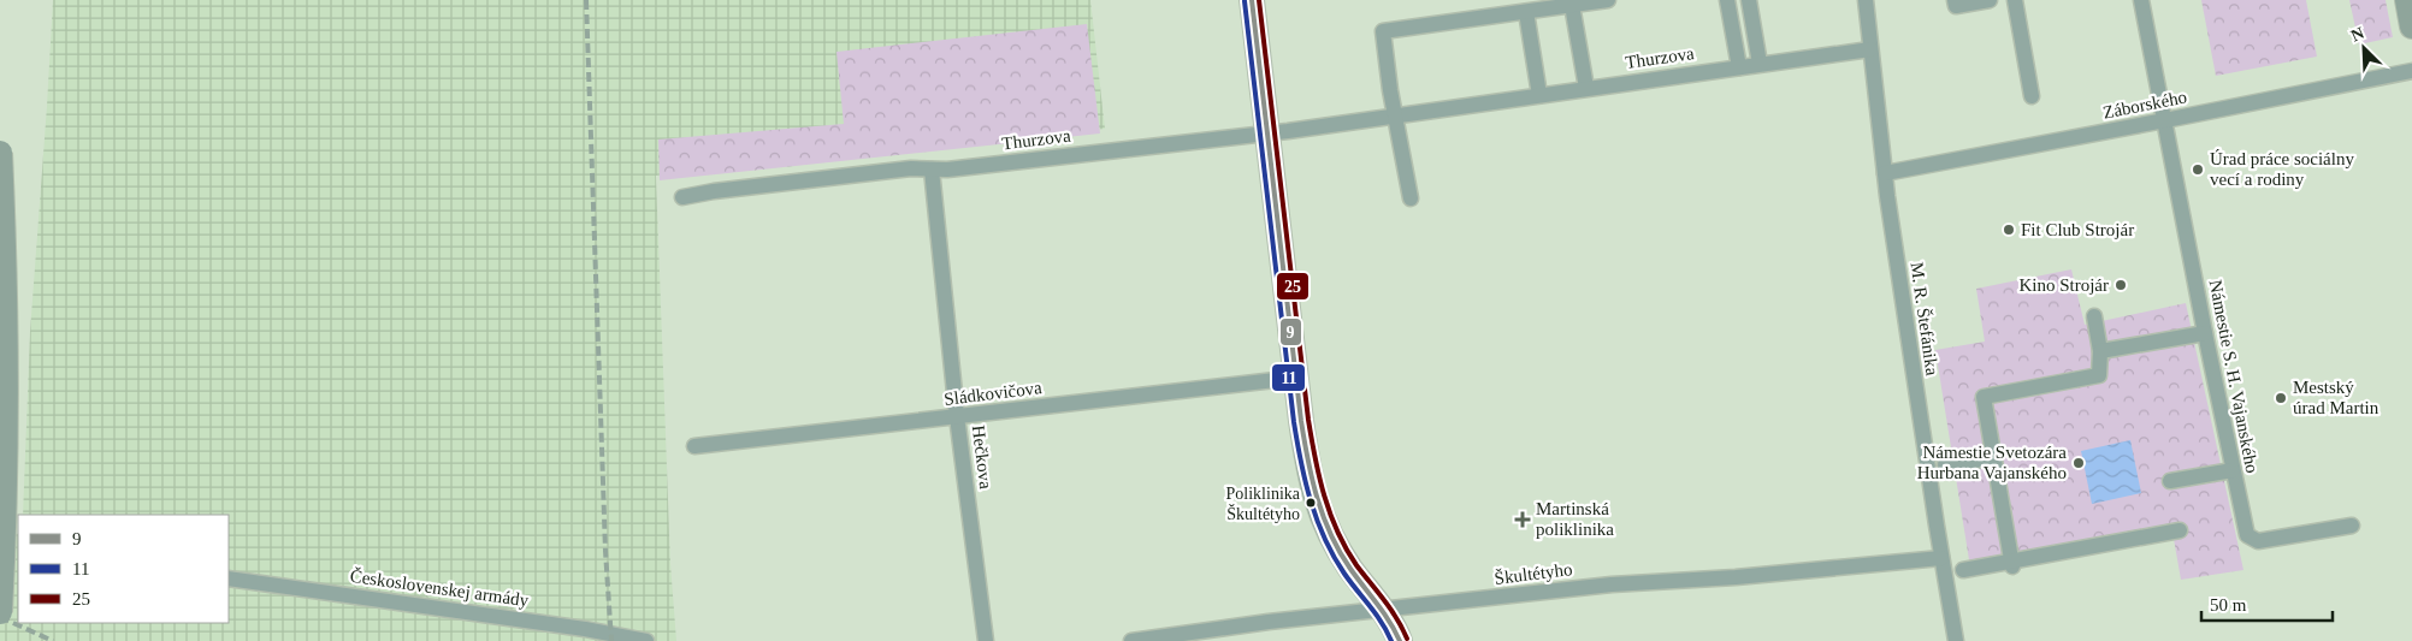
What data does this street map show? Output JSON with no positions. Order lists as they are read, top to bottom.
{
  "streets": {
    "street": [
      "Thurzova",
      "Záborského",
      "M. R. Štefánika",
      "Námestie S. H. Vajanského",
      "Sládkovičova",
      "Hečkova",
      "Škultétyho",
      "Československej armády"
    ]
  },
  "crossings": [
    ["Thurzova", "M. R. Štefánika"],
    ["Thurzova", "Hečkova"],
    ["Záborského", "M. R. Štefánika"],
    ["Záborského", "Námestie S. H. Vajanského"],
    ["M. R. Štefánika", "Škultétyho"],
    ["Sládkovičova", "Hečkova"]
  ],
  "places": {
    "other": [
      "Úrad práce sociálny vecí a rodiny",
      "Fit Club Strojár",
      "Kino Strojár",
      "Mestský úrad Martin",
      "Námestie Svetozára Hurbana Vajanského",
      "Poliklinika Škultétyho"
    ],
    "health": ["Martinská poliklinika"]
  },
  "lines": ["transit line 9", "transit line 25", "transit line 11"],
  "legend": ["9", "11", "25"],
  "scale_bar": "50 m",
  "north": "top left"
}
